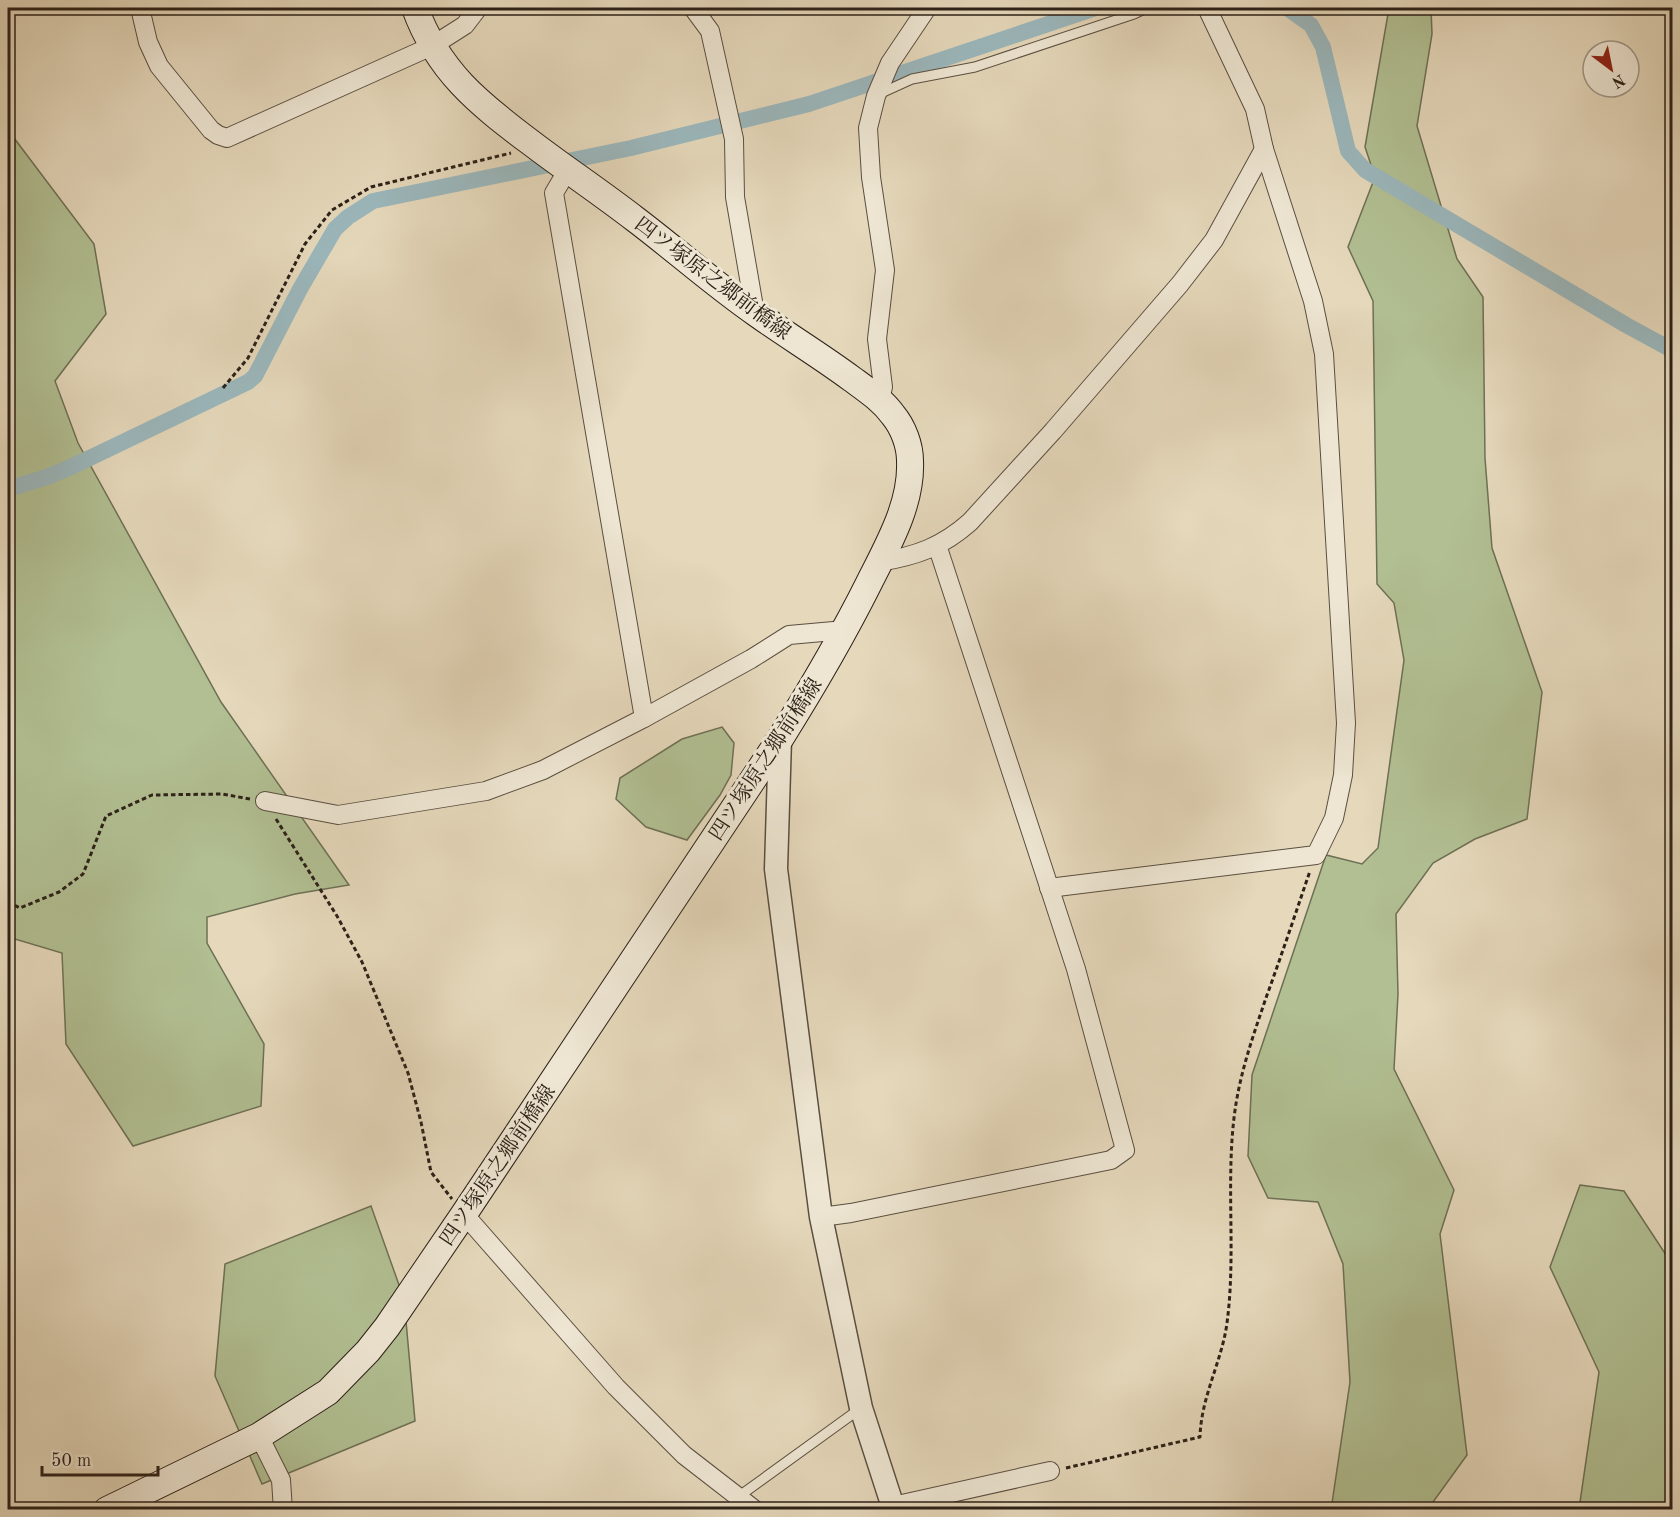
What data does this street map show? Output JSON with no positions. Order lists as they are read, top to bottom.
{
  "streets": {
    "main road": ["四ツ塚原之郷前橋線"]
  },
  "scale_bar": "50 m",
  "north": "bottom right"
}
